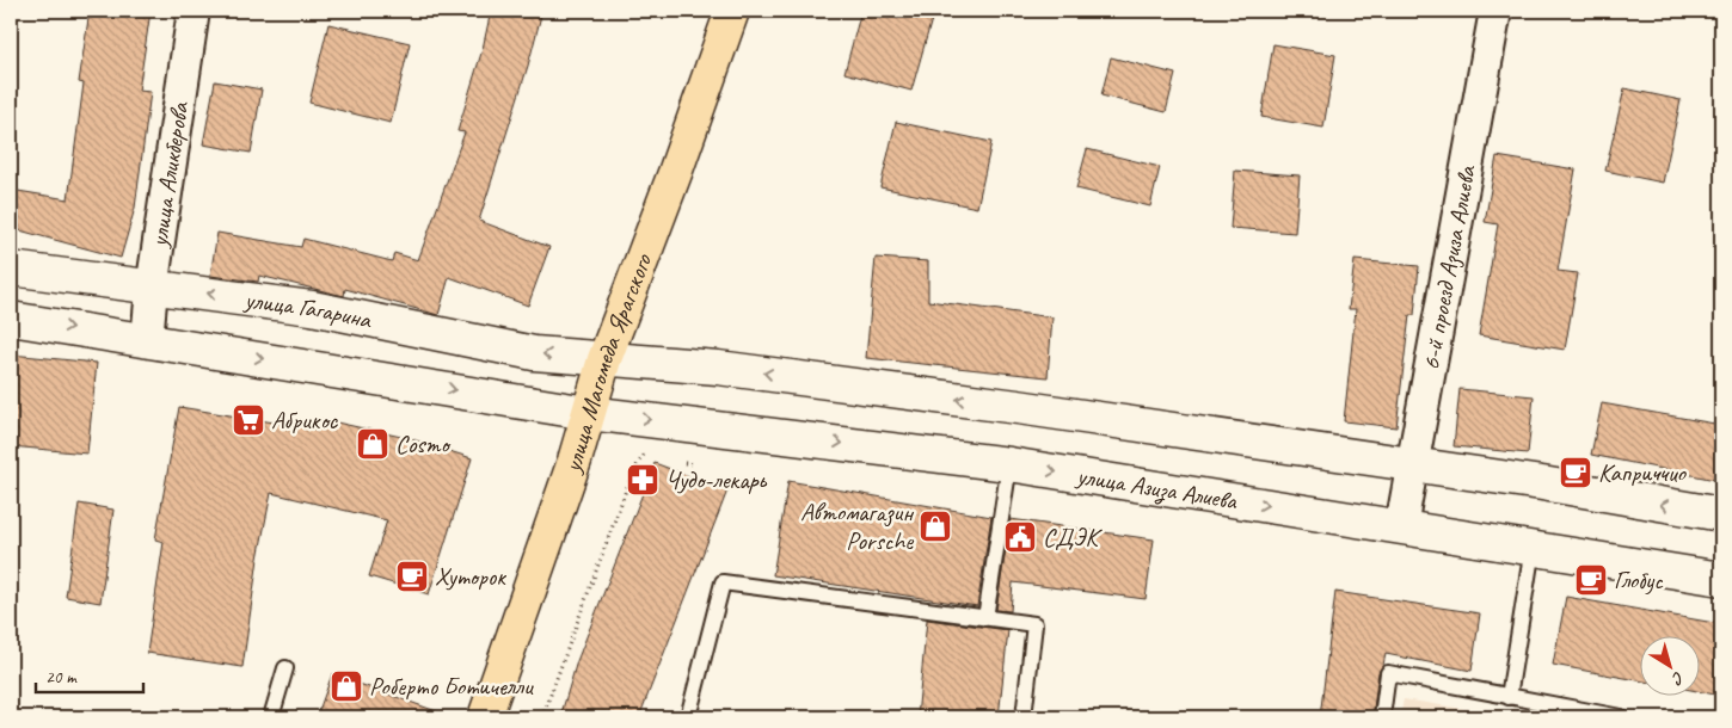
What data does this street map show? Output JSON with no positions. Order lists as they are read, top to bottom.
{
  "streets": {
    "main road": ["улица Гагарина", "улица Магомеда Ярагского", "улица Азиза Алиева"],
    "street": ["улица Аликберова", "6-й проезд Азиза Алиева"]
  },
  "crossings": [
    ["улица Аликберова", "улица Гагарина"],
    ["6-й проезд Азиза Алиева", "улица Азиза Алиева"],
    ["улица Гагарина", "улица Магомеда Ярагского"],
    ["улица Магомеда Ярагского", "улица Азиза Алиева"]
  ],
  "places": {
    "supermarket": ["Абрикос"],
    "shop": ["Cosmo", "Автомагазин Porsche", "Роберто Ботичелли"],
    "cafe": ["Каприччио", "Хуторок", "Глобус"],
    "pharmacy": ["Чудо-лекарь"],
    "public building": ["СДЭК"]
  },
  "scale_bar": "20 m",
  "north": "bottom right"
}
